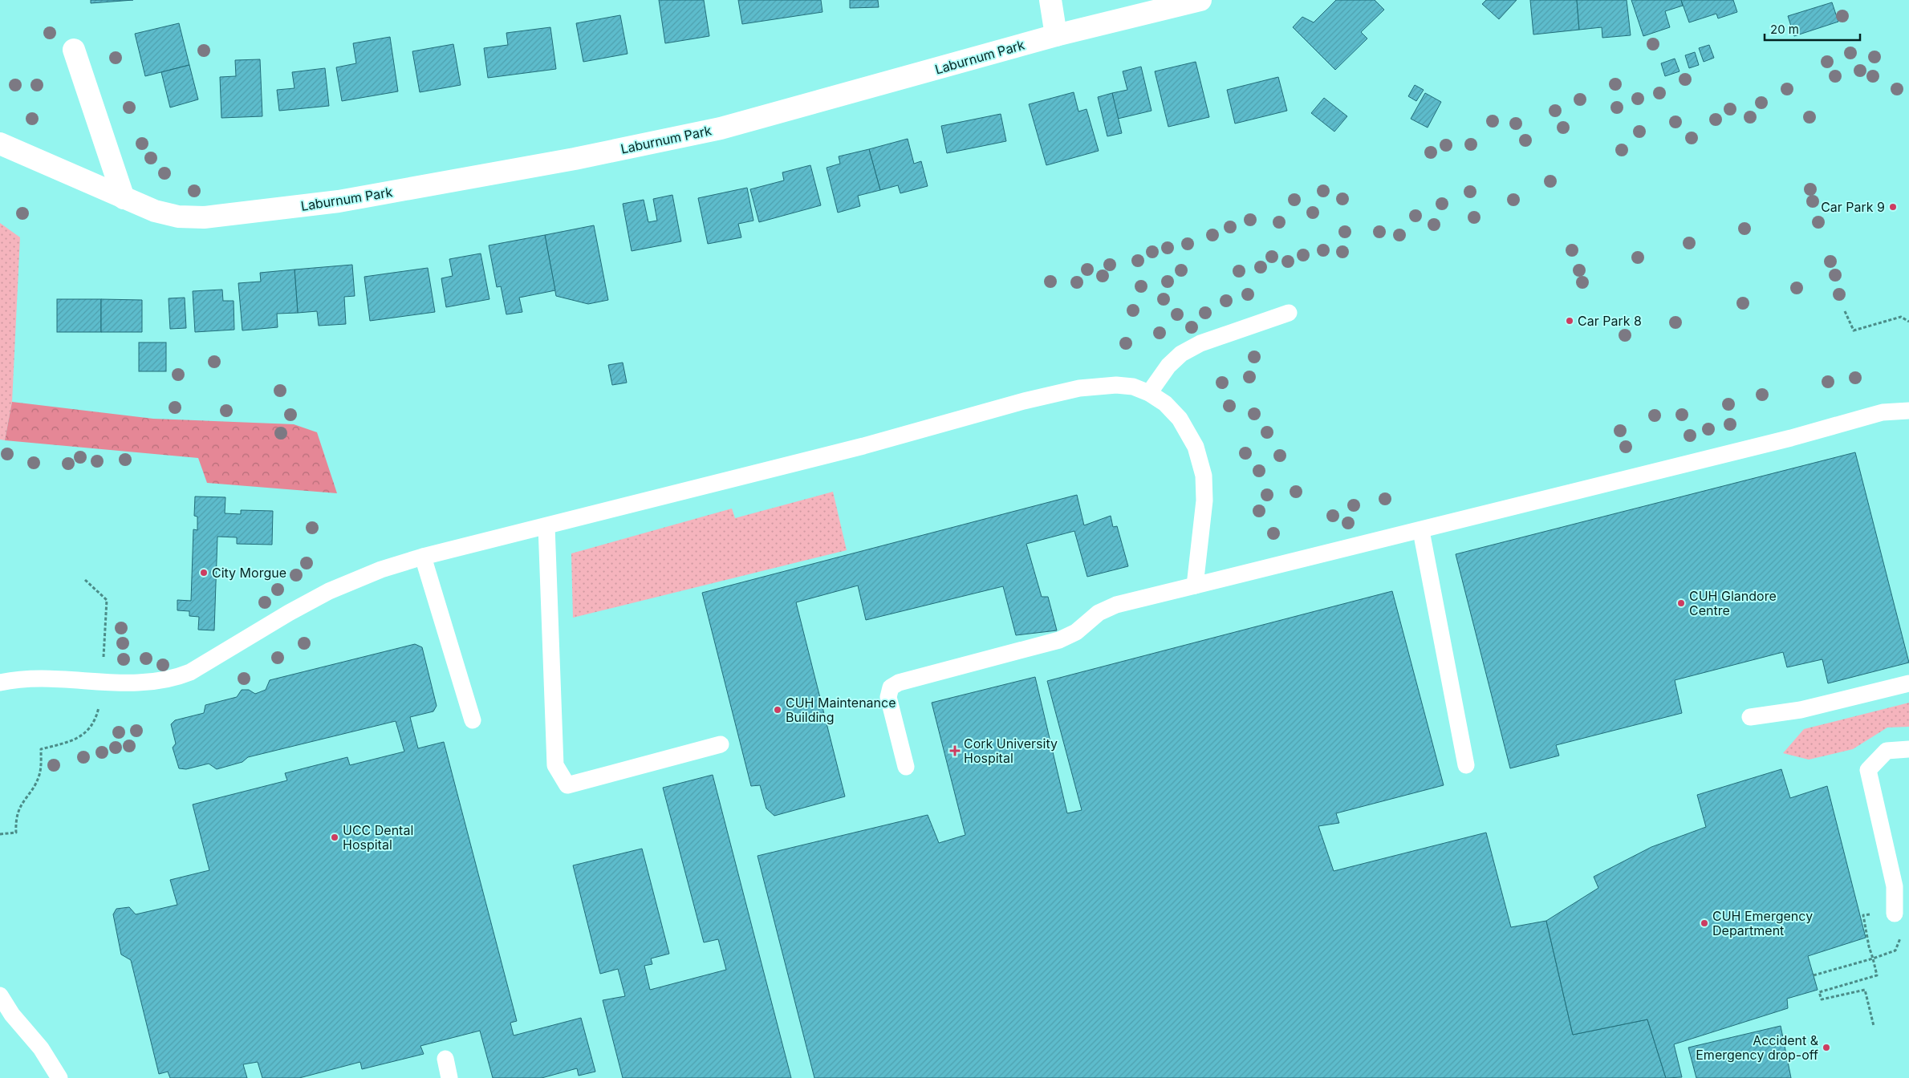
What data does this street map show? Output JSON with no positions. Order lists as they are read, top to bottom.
{
  "streets": {
    "street": ["Laburnum Park"]
  },
  "places": {
    "other": [
      "Car Park 9",
      "Car Park 8",
      "City Morgue",
      "CUH Glandore Centre",
      "CUH Maintenance Building",
      "UCC Dental Hospital",
      "CUH Emergency Department",
      "Accident & Emergency drop-off"
    ],
    "health": ["Cork University Hospital"]
  },
  "scale_bar": "20 m"
}
